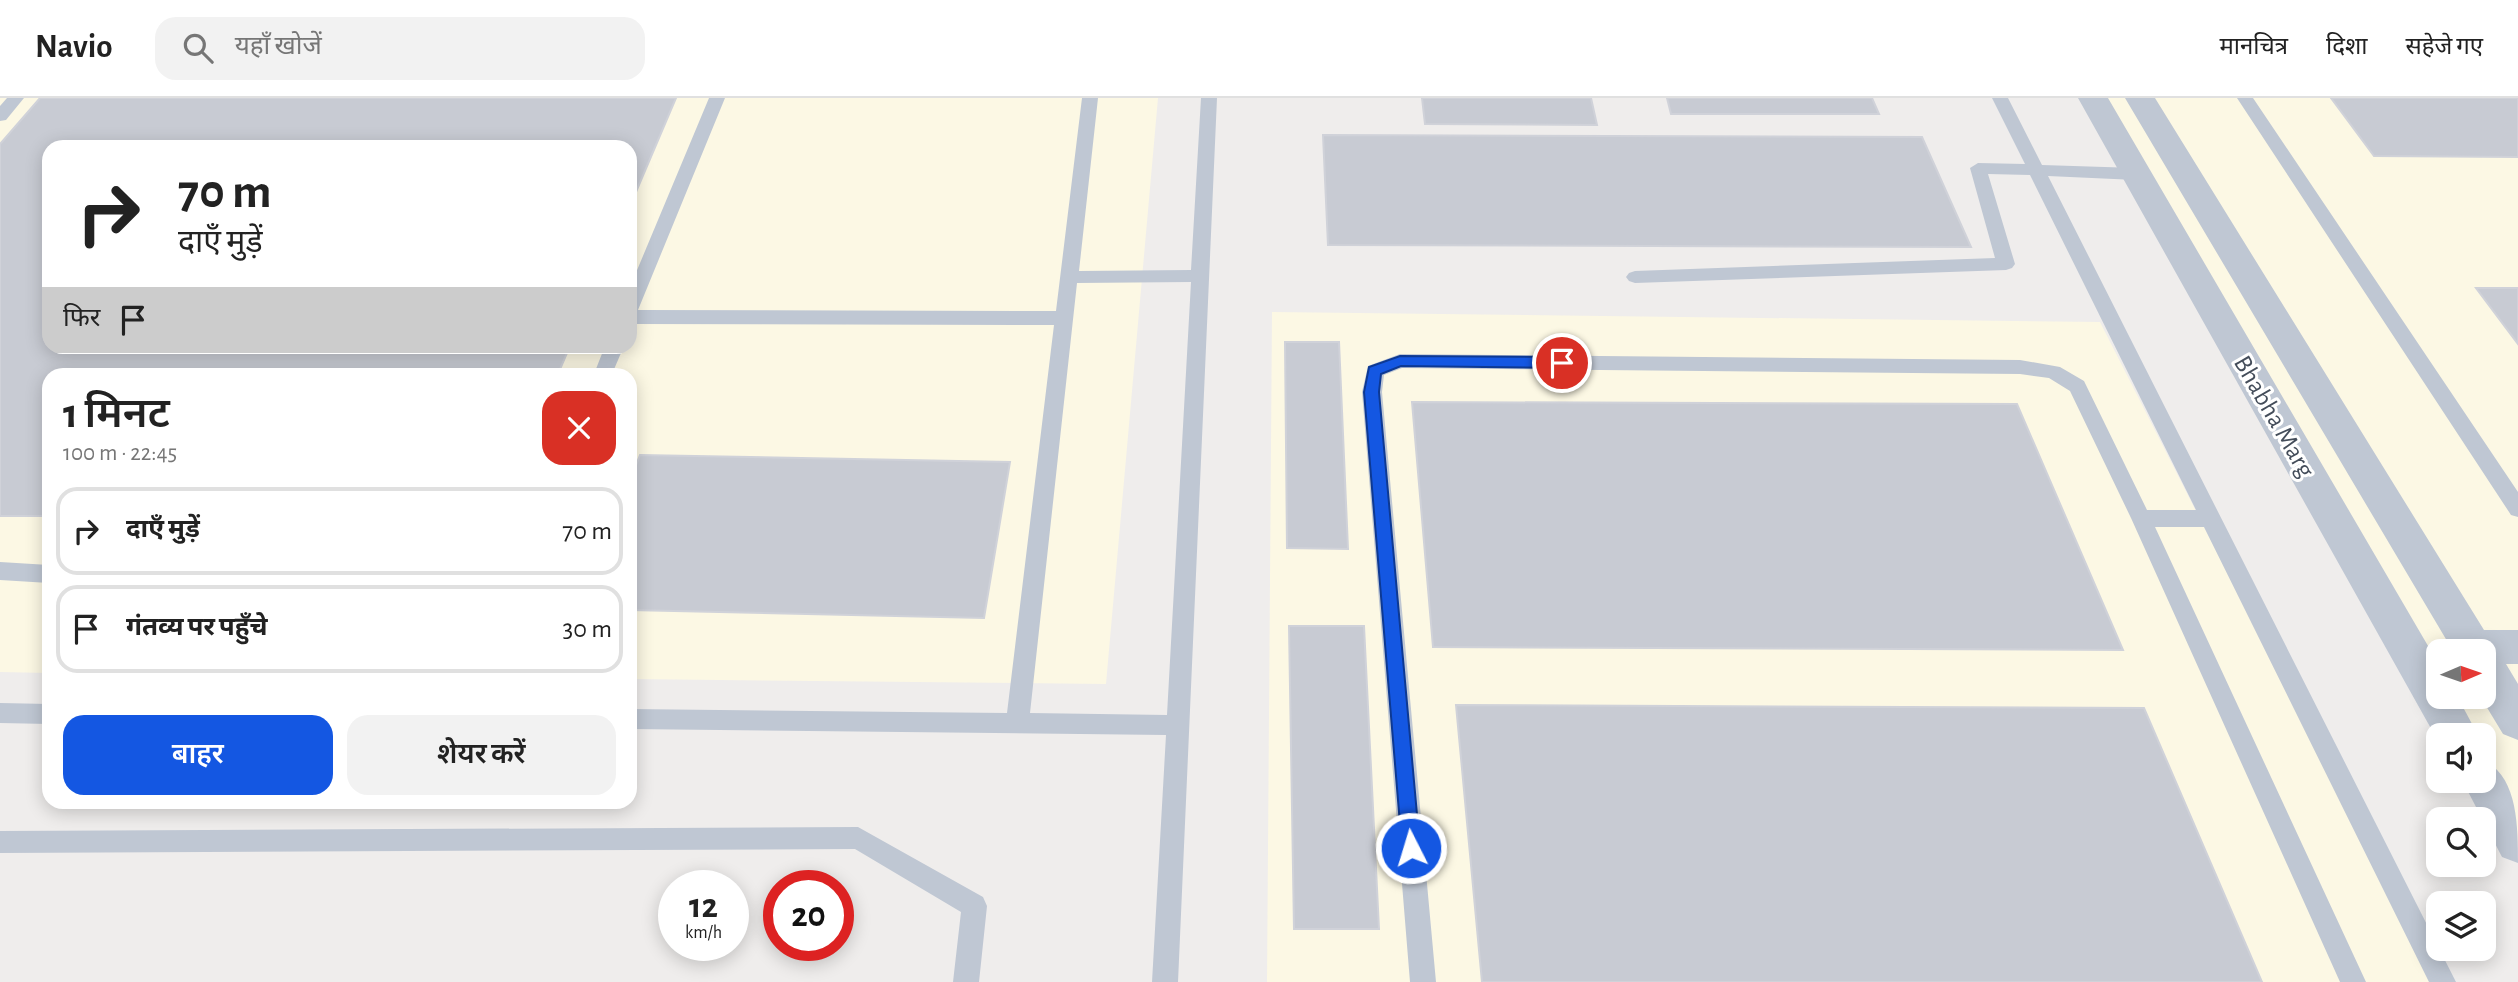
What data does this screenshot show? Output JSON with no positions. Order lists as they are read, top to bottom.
{
  "streets": {
    "street": ["Bhabha Marg"]
  },
  "north": "right",
  "page": {
    "header": "Navio",
    "search": "यहाँ खोजें",
    "nav": ["मानचित्र", "दिशा", "सहेजे गए"],
    "turn": ["70 m", "दाएँ मुड़ें"],
    "then": "फिर",
    "heading": ["1 मिनट", "100 m · 22:45"],
    "list": [
      {
        "name": "दाएँ मुड़ें",
        "value": "70 m"
      },
      {
        "name": "गंतव्य पर पहुँचे",
        "value": "30 m"
      }
    ],
    "buttons": ["बाहर", "शेयर करें"],
    "speed": "12 km/h",
    "limit": "20"
  }
}
